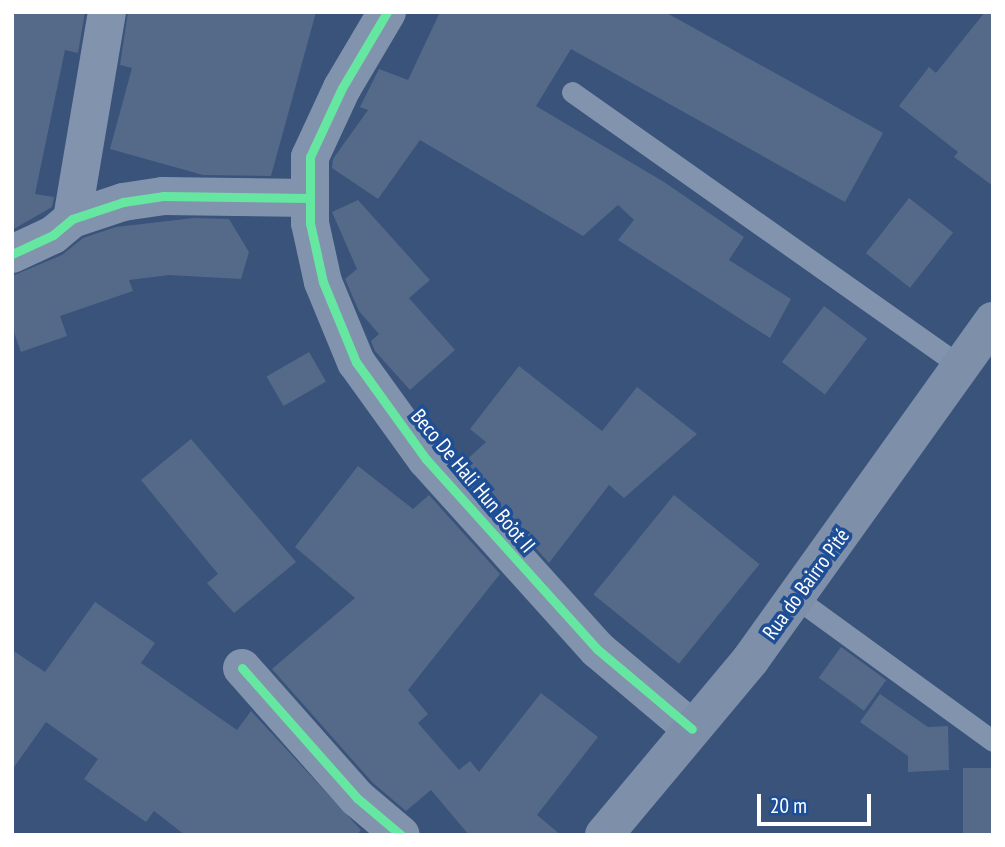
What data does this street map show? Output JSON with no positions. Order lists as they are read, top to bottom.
{
  "streets": {
    "main road": ["Rua do Bairro Pité"],
    "street": ["Beco De Hali Hun Bo’ot II"]
  },
  "crossings": [
    ["Beco De Hali Hun Bo’ot II", "Rua do Bairro Pité"]
  ],
  "scale_bar": "20 m"
}
